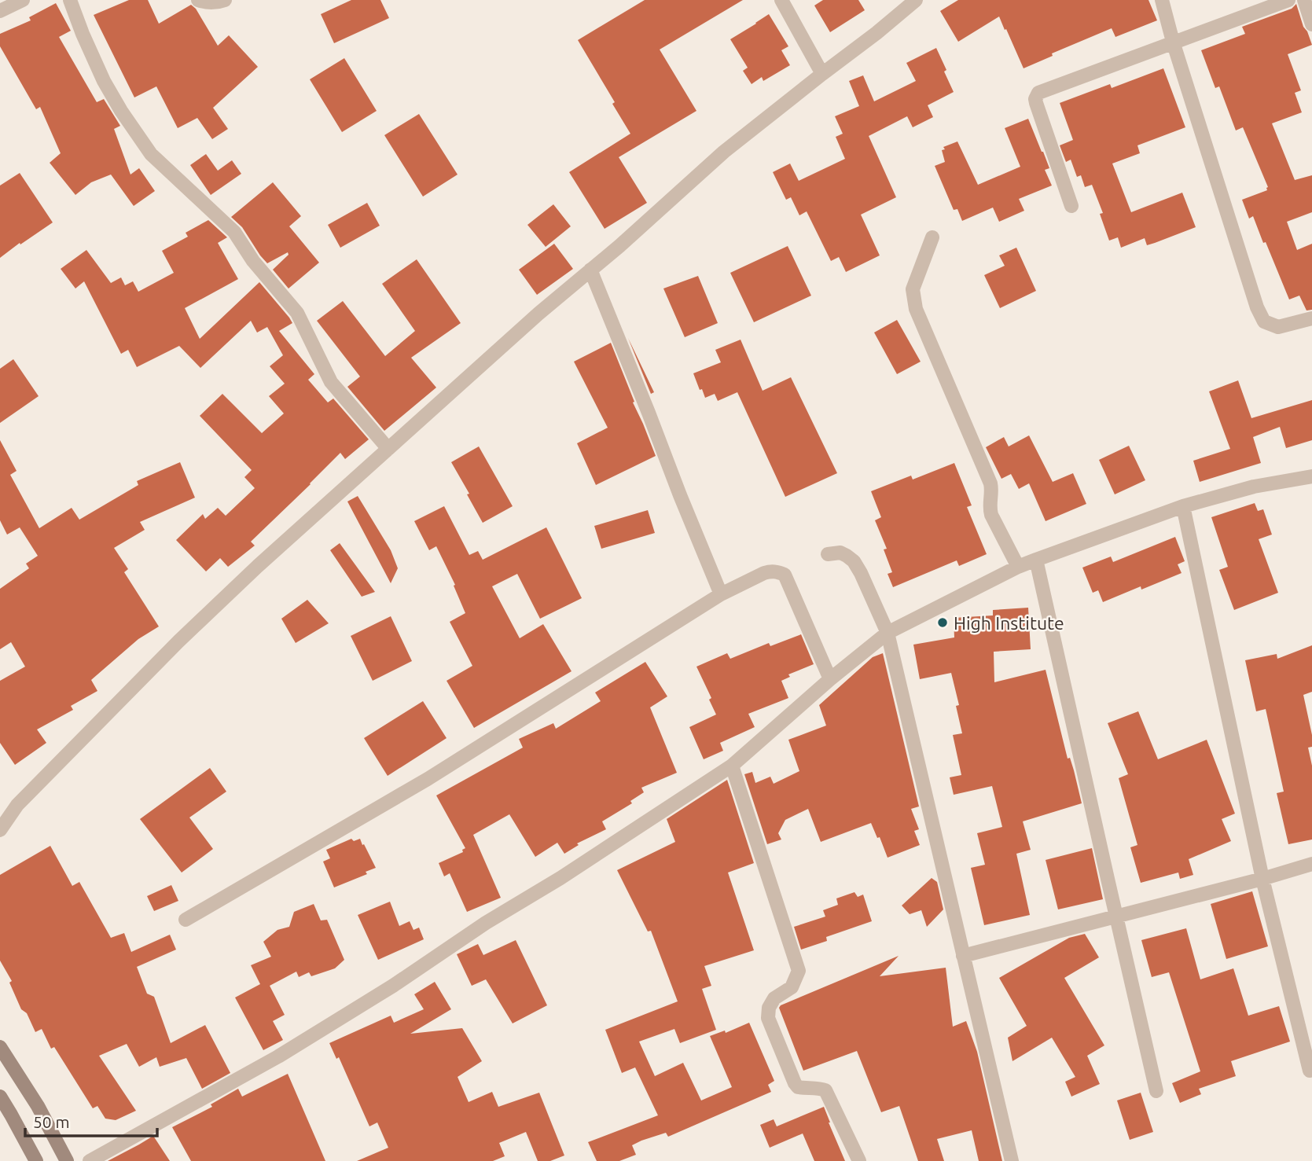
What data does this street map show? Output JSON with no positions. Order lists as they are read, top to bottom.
{
  "places": ["High Institute"],
  "scale_bar": "50 m"
}
